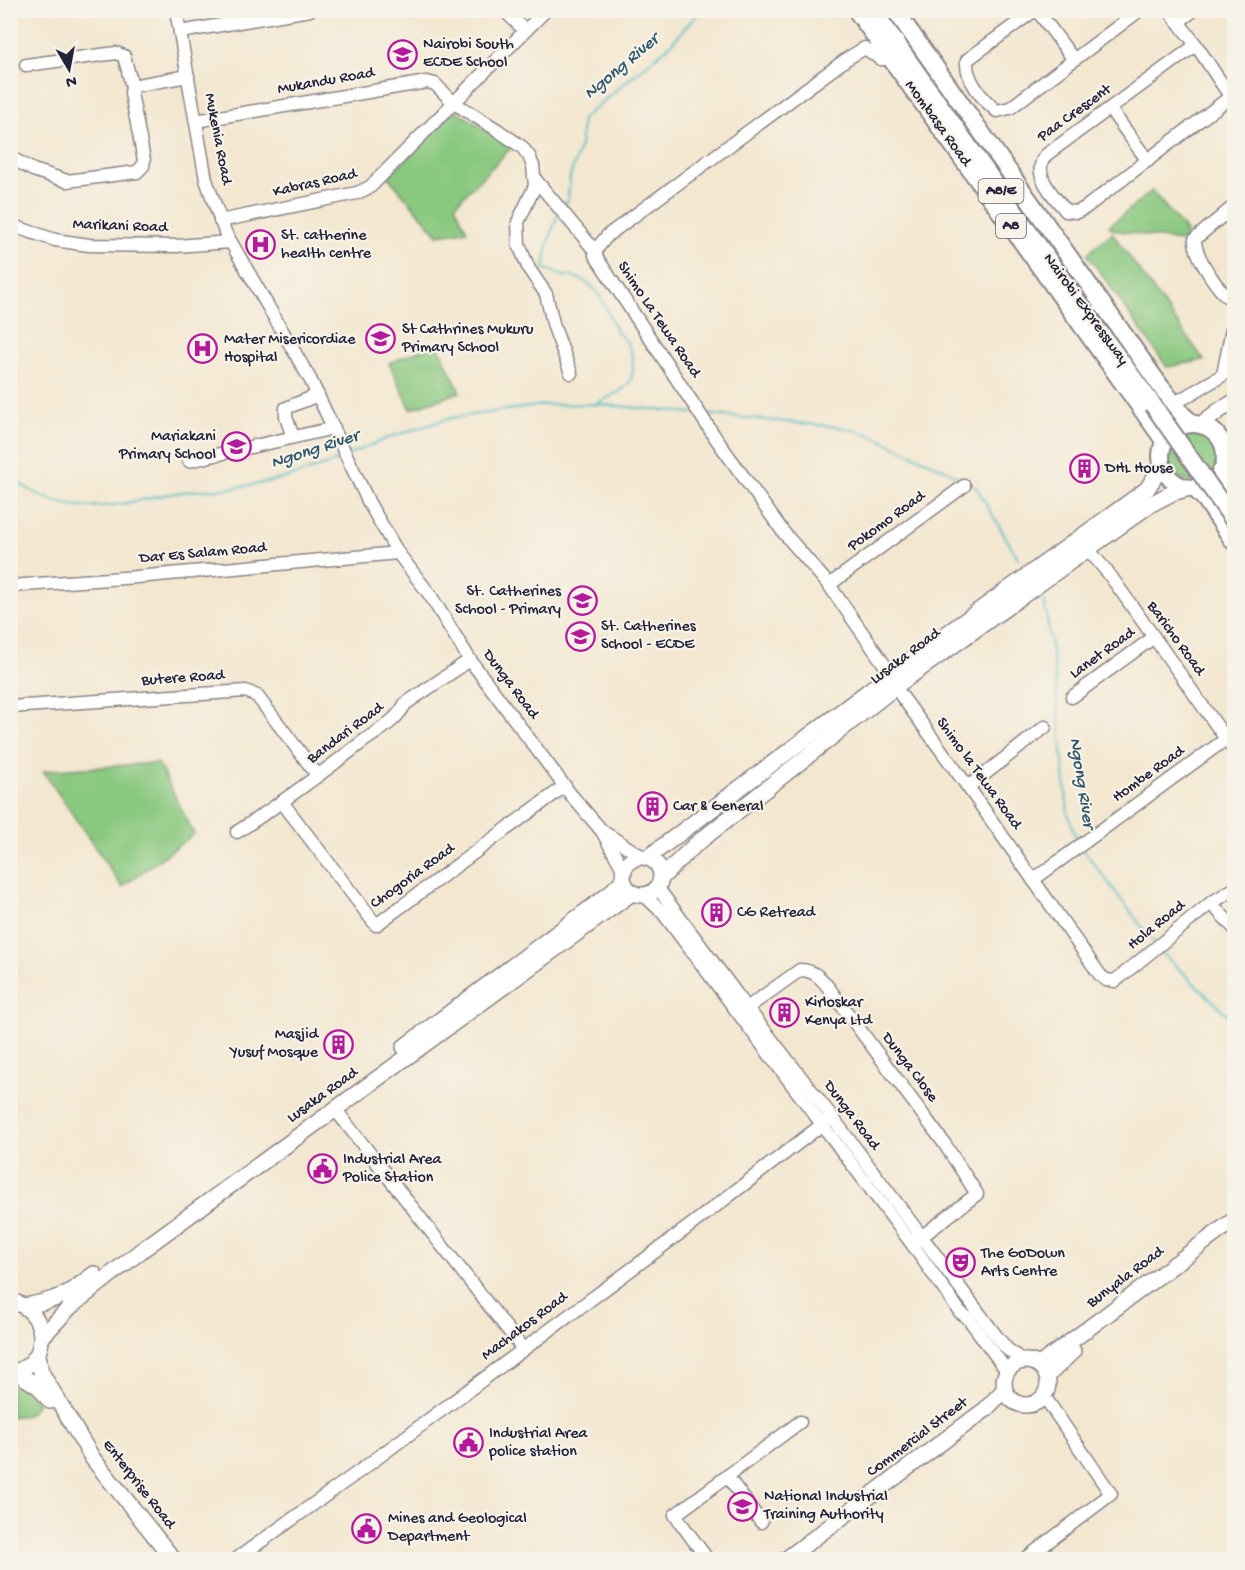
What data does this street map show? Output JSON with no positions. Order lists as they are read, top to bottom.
{
  "streets": {
    "highway": [
      "Mombasa Road",
      "A8/E",
      "A8",
      "Nairobi Expressway"
    ],
    "main road": [
      "Lusaka Road",
      "Bunyala Road",
      "Commercial Street",
      "Enterprise Road"
    ],
    "street": [
      "Mukandu Road",
      "Paa Crescent",
      "Mukenia Road",
      "Kabras Road",
      "Marikani Road",
      "Shimo La Tewa Road",
      "Pokomo Road",
      "Dar Es Salam Road",
      "Baricho Road",
      "Lanet Road",
      "Butere Road",
      "Dunga Road",
      "Bandari Road",
      "Shimo la Tewa Road",
      "Hombe Road",
      "Chogoria Road",
      "Hola Road",
      "Dunga Close",
      "Machakos Road"
    ]
  },
  "crossings": [
    ["Mukandu Road", "Mukenia Road"],
    ["Mukandu Road", "Kabras Road"],
    ["Mukandu Road", "Shimo La Tewa Road"],
    ["Mombasa Road", "A8"],
    ["Mombasa Road", "Shimo La Tewa Road"],
    ["Mombasa Road", "Lusaka Road"],
    ["Mukenia Road", "Kabras Road"],
    ["Mukenia Road", "Marikani Road"],
    ["Mukenia Road", "Dar Es Salam Road"],
    ["Mukenia Road", "Dunga Road"],
    ["A8", "Lusaka Road"],
    ["Shimo La Tewa Road", "Pokomo Road"],
    ["Shimo La Tewa Road", "Lusaka Road"],
    ["Shimo La Tewa Road", "Shimo la Tewa Road"],
    ["Dar Es Salam Road", "Dunga Road"],
    ["Baricho Road", "Lanet Road"],
    ["Baricho Road", "Lusaka Road"],
    ["Baricho Road", "Hombe Road"],
    ["Lusaka Road", "Dunga Road"],
    ["Lusaka Road", "Shimo la Tewa Road"],
    ["Butere Road", "Bandari Road"],
    ["Dunga Road", "Bandari Road"],
    ["Dunga Road", "Chogoria Road"],
    ["Dunga Road", "Dunga Close"],
    ["Dunga Road", "Bunyala Road"],
    ["Dunga Road", "Machakos Road"],
    ["Dunga Road", "Commercial Street"],
    ["Bandari Road", "Chogoria Road"],
    ["Shimo la Tewa Road", "Hombe Road"],
    ["Shimo la Tewa Road", "Hola Road"],
    ["Bunyala Road", "Commercial Street"]
  ],
  "water": ["Ngong River"],
  "places": {
    "school or university": [
      "Nairobi South ECDE School",
      "St Cathrines Mukuru Primary School",
      "Mariakani Primary School",
      "St. Catherines School - Primary",
      "St. Catherines School - ECDE",
      "National Industrial Training Authority"
    ],
    "hospital": ["St. catherine health centre", "Mater Misericordiae Hospital"],
    "building": [
      "DHL House",
      "Car & General",
      "CG Retread",
      "Kirloskar Kenya Ltd",
      "Masjid Yusuf Mosque"
    ],
    "public building": ["Industrial Area Police Station", "Industrial Area police station", "Mines and Geological Department"],
    "theatre": ["The GoDown Arts Centre"]
  },
  "north": "bottom"
}
